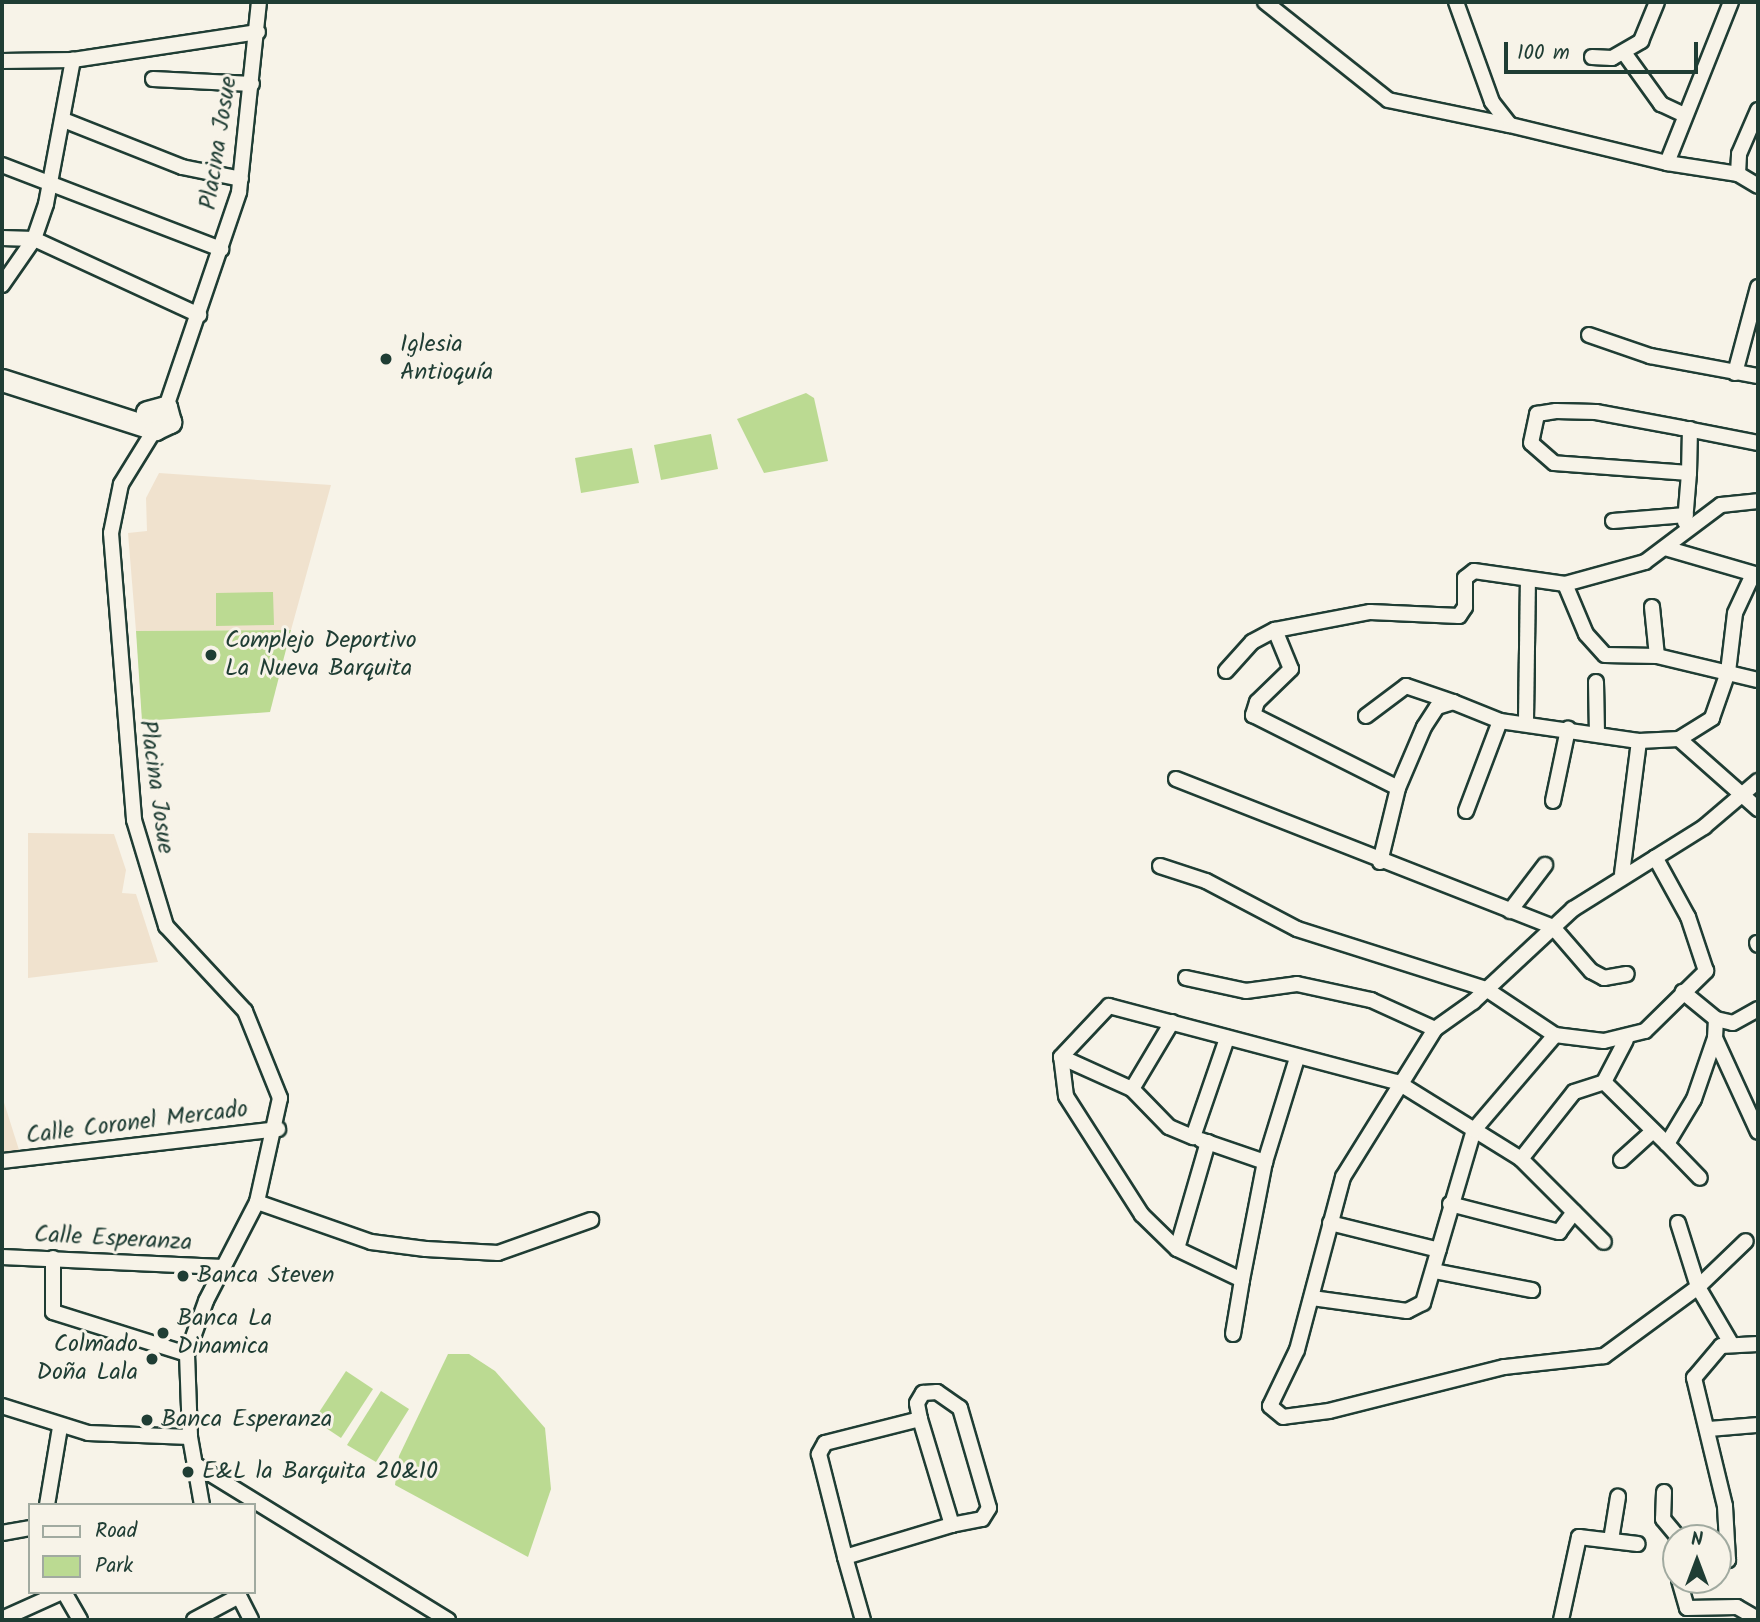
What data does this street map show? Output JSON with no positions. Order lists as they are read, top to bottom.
{
  "streets": {
    "street": ["Placina Josue", "Calle Coronel Mercado", "Calle Esperanza"]
  },
  "crossings": [
    ["Placina Josue", "Calle Coronel Mercado"],
    ["Placina Josue", "Calle Esperanza"]
  ],
  "places": [
    "Iglesia Antioquía",
    "Complejo Deportivo La Nueva Barquita",
    "Banca Steven",
    "Banca La Dinamica",
    "Colmado Doña Lala",
    "Banca Esperanza",
    "E&L la Barquita 20&10"
  ],
  "legend": ["Road", "Park"],
  "scale_bar": "100 m",
  "north": "top"
}
